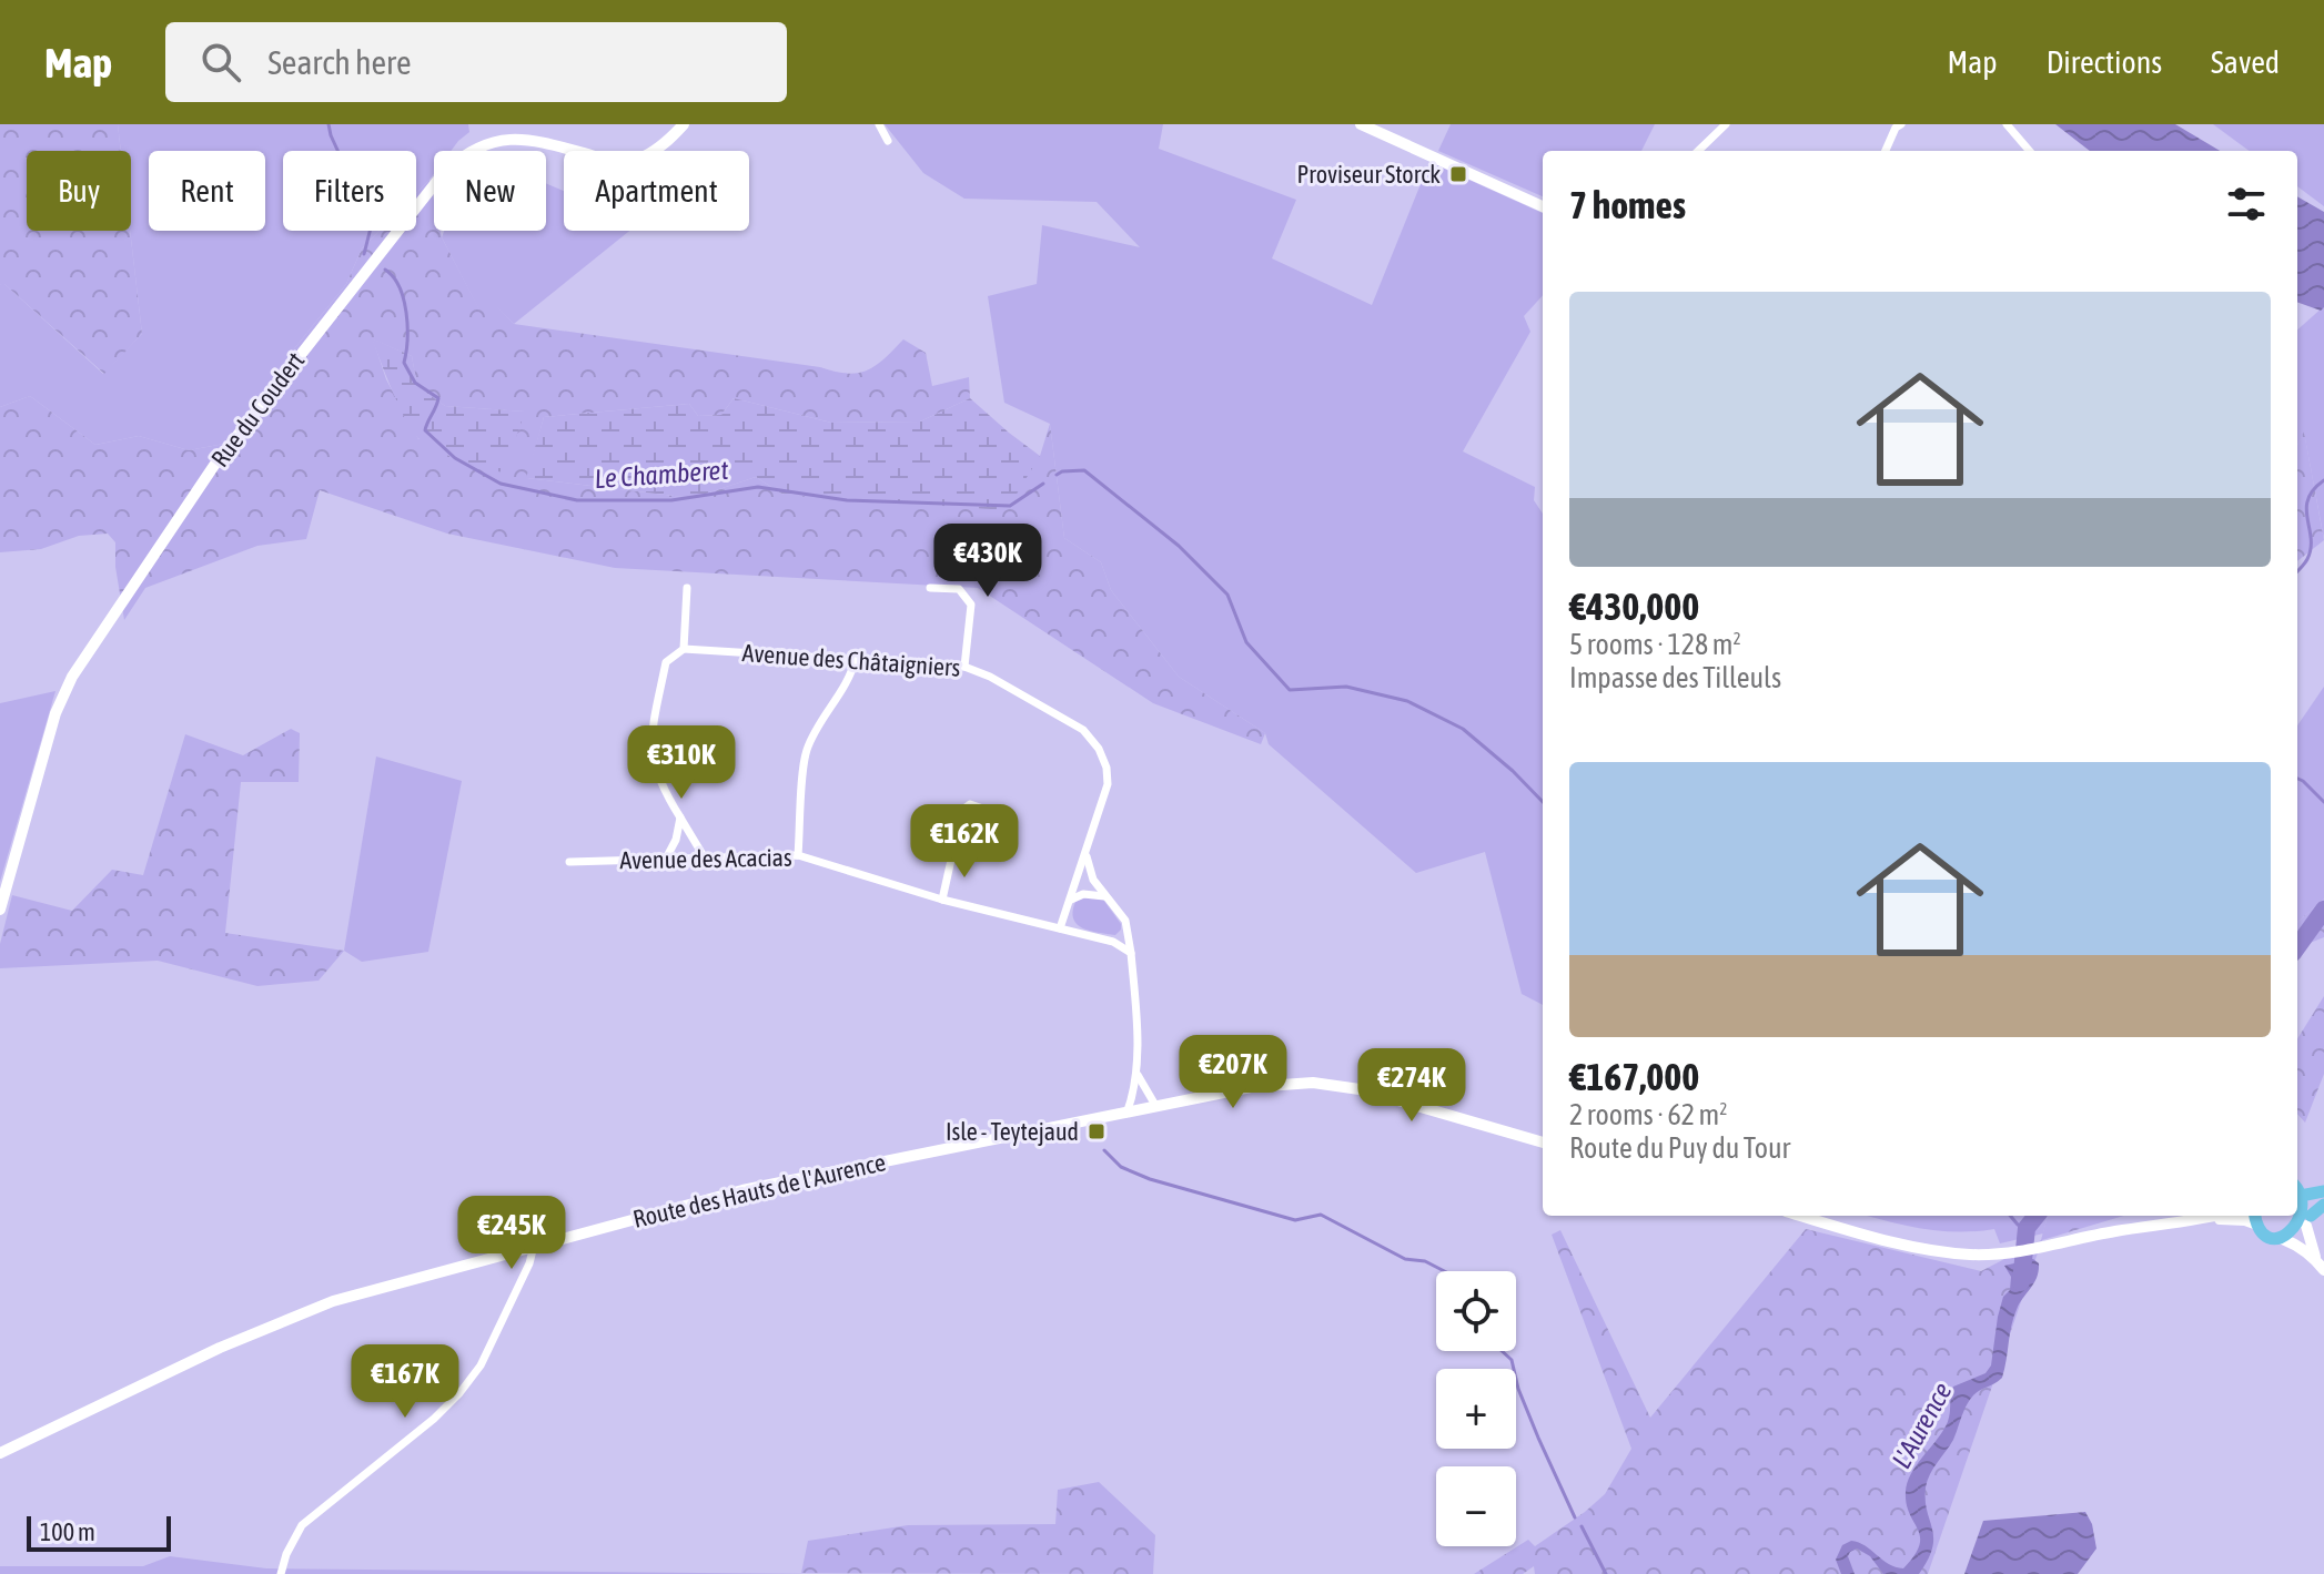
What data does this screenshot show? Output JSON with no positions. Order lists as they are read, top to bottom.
{
  "streets": {
    "main road": ["Rue du Coudert", "Route des Hauts de l'Aurence"],
    "street": ["Avenue des Châtaigniers", "Avenue des Acacias"]
  },
  "crossings": [
    ["Avenue des Châtaigniers", "Avenue des Acacias"]
  ],
  "water": ["Le Chamberet", "L'Aurence"],
  "places": {
    "transit": ["Proviseur Storck", "Isle - Teytejaud"]
  },
  "scale_bar": "100 m",
  "page": {
    "header": "Map",
    "search": "Search here",
    "nav": ["Map", "Directions", "Saved"],
    "chip": [
      "Buy",
      "Rent",
      "Filters",
      "New",
      "Apartment"
    ],
    "heading": "7 homes",
    "list": [
      {
        "name": "€430,000",
        "note": "5 rooms · 128 m² · Impasse des Tilleuls"
      },
      {
        "name": "€167,000",
        "note": "2 rooms · 62 m² · Route du Puy du Tour"
      }
    ],
    "price": [
      "€430K",
      "€310K",
      "€162K",
      "€207K",
      "€274K",
      "€245K",
      "€167K"
    ],
    "map_buttons": ["+", "−"],
    "scale": "100 m"
  }
}
